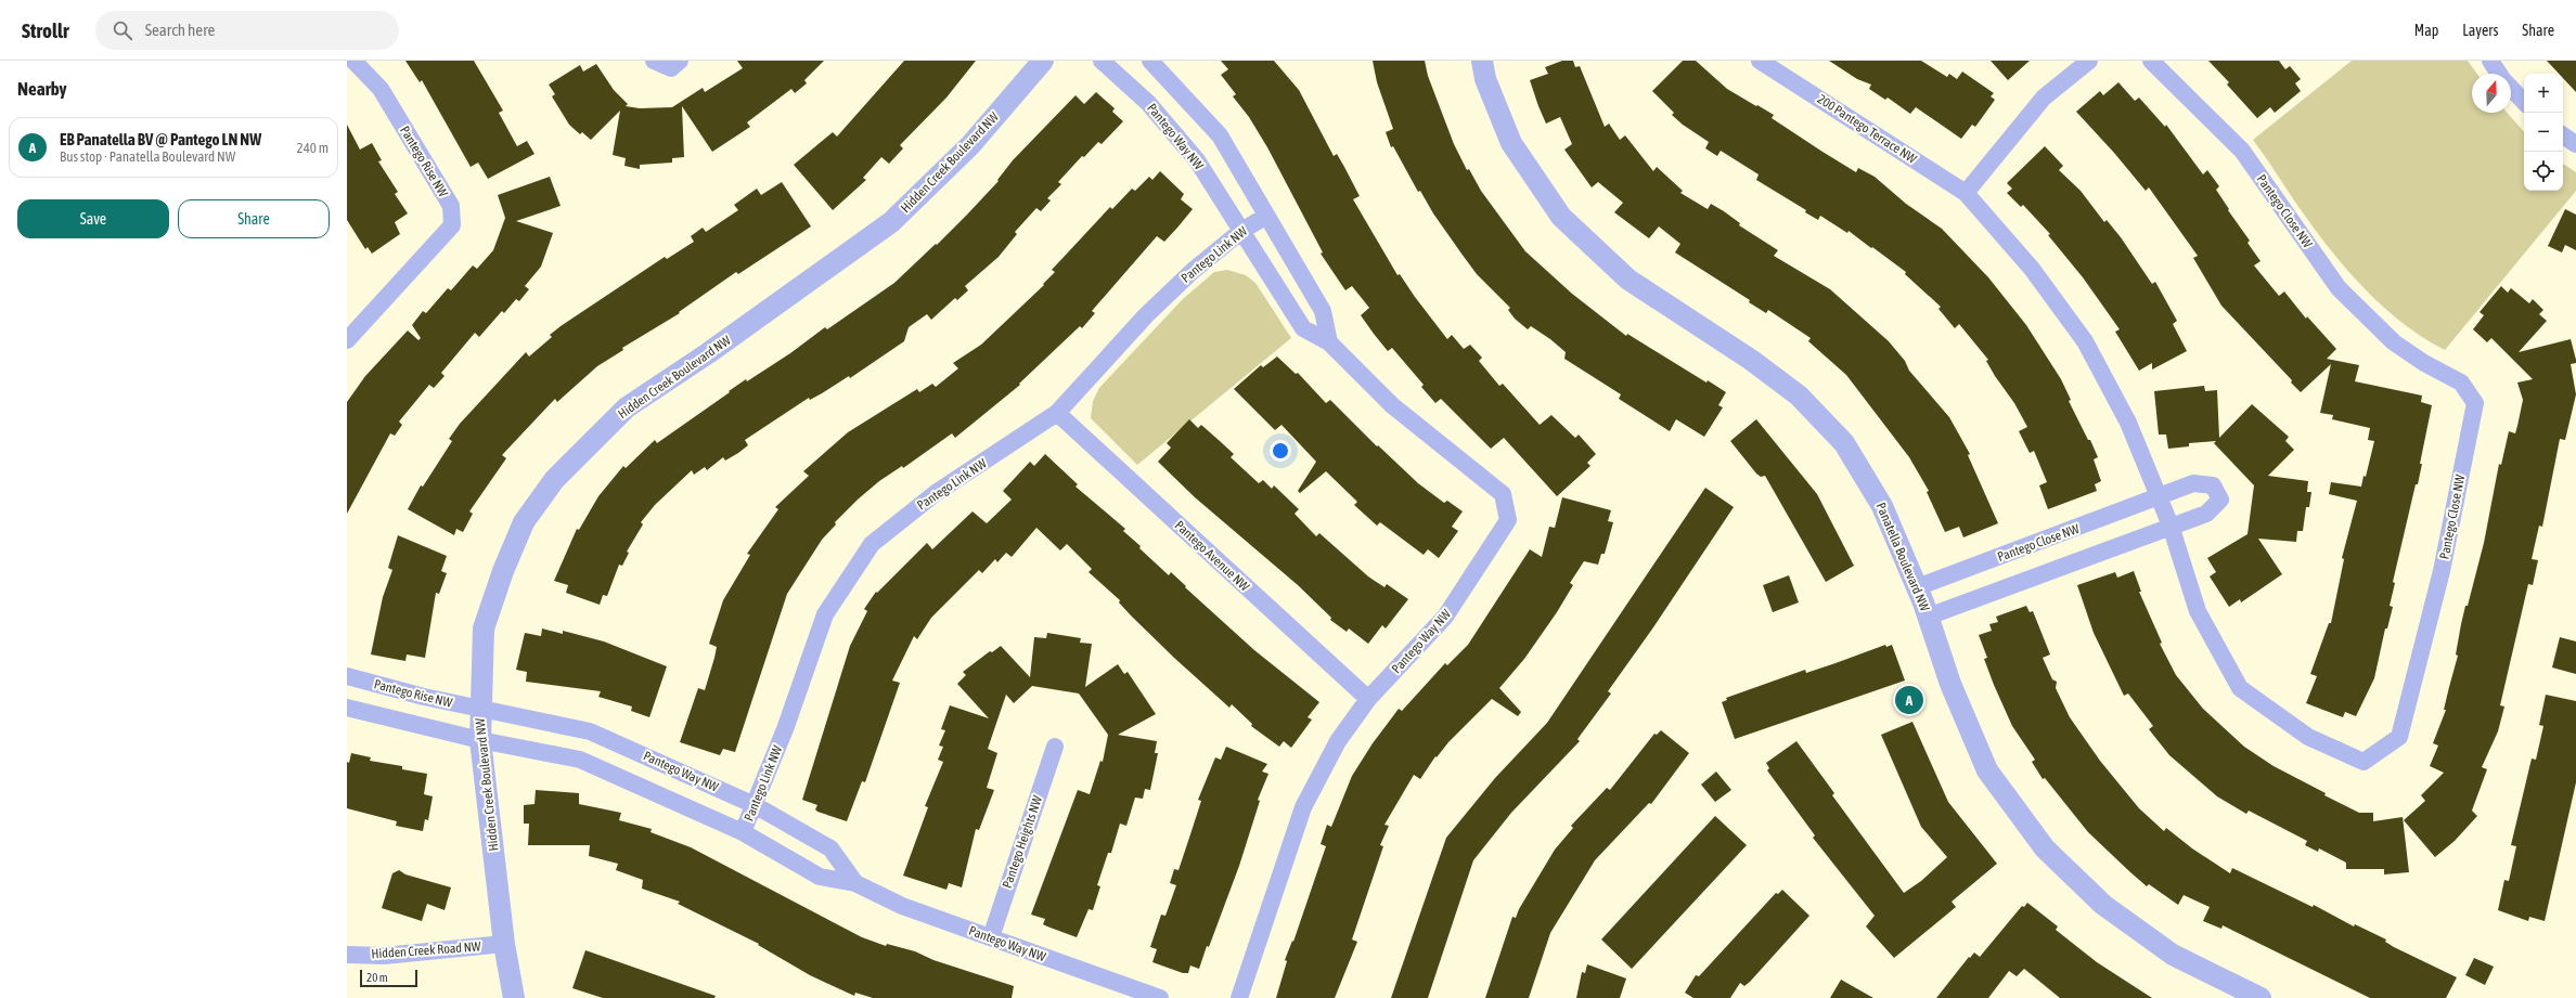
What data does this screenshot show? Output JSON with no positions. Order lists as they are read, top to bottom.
{
  "streets": {
    "street": [
      "200 Pantego Terrace NW",
      "Pantego Way NW",
      "Pantego Rise NW",
      "Hidden Creek Boulevard NW",
      "Pantego Close NW",
      "Pantego Link NW",
      "Pantego Avenue NW",
      "Panatella Boulevard NW",
      "Pantego Heights NW",
      "Hidden Creek Road NW"
    ]
  },
  "crossings": [
    ["200 Pantego Terrace NW", "Pantego Close NW"],
    ["Pantego Way NW", "Pantego Rise NW"],
    ["Pantego Way NW", "Hidden Creek Boulevard NW"],
    ["Pantego Way NW", "Pantego Link NW"],
    ["Pantego Way NW", "Pantego Avenue NW"],
    ["Pantego Way NW", "Pantego Heights NW"],
    ["Pantego Rise NW", "Hidden Creek Boulevard NW"],
    ["Hidden Creek Boulevard NW", "Hidden Creek Road NW"],
    ["Pantego Close NW", "Panatella Boulevard NW"],
    ["Pantego Link NW", "Pantego Avenue NW"]
  ],
  "scale_bar": "20 m",
  "north": "top",
  "page": {
    "header": "Strollr",
    "search": "Search here",
    "nav": ["Map", "Layers", "Share"],
    "heading": "Nearby",
    "map_buttons": ["+", "−"],
    "list": [
      {
        "mark": "A",
        "name": "EB Panatella BV @ Pantego LN NW",
        "note": "Bus stop · Panatella Boulevard NW",
        "value": "240 m"
      }
    ],
    "buttons": ["Save", "Share"],
    "pins": "A",
    "scale": "20 m"
  }
}
